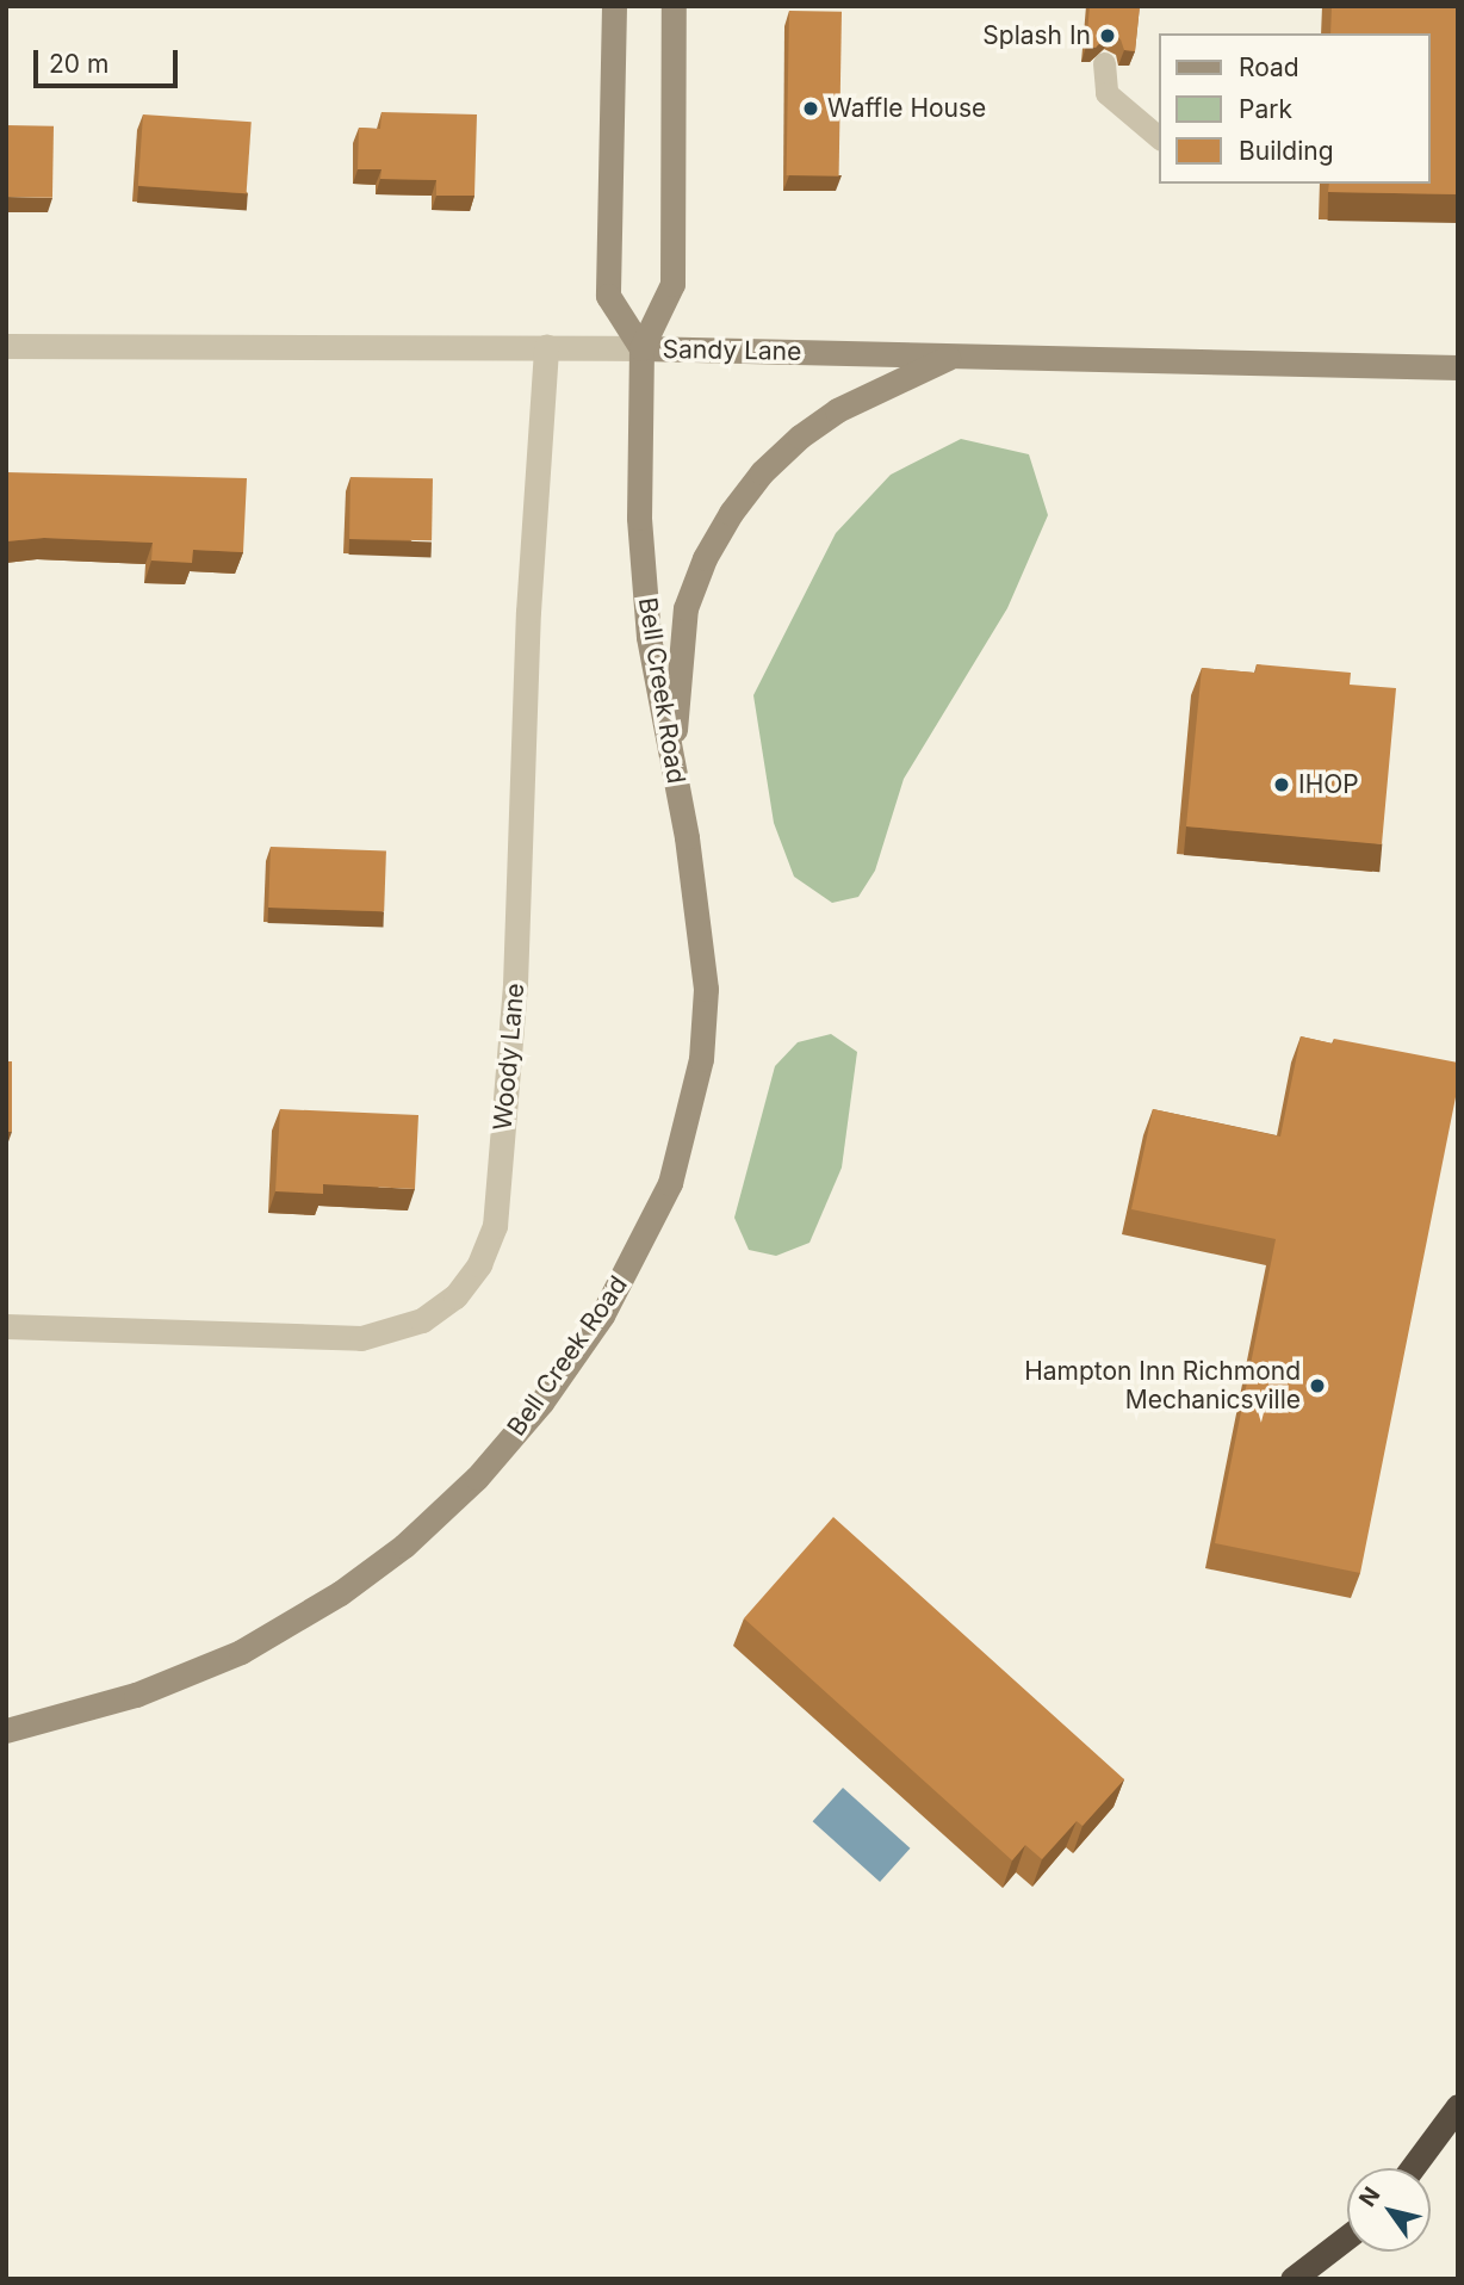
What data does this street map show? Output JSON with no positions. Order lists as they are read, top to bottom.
{
  "streets": {
    "street": ["Sandy Lane", "Bell Creek Road", "Woody Lane"]
  },
  "crossings": [
    ["Sandy Lane", "Bell Creek Road"],
    ["Sandy Lane", "Woody Lane"]
  ],
  "places": [
    "Splash In",
    "Waffle House",
    "IHOP",
    "Hampton Inn Richmond Mechanicsville"
  ],
  "legend": ["Road", "Park", "Building"],
  "scale_bar": "20 m",
  "north": "top left"
}
